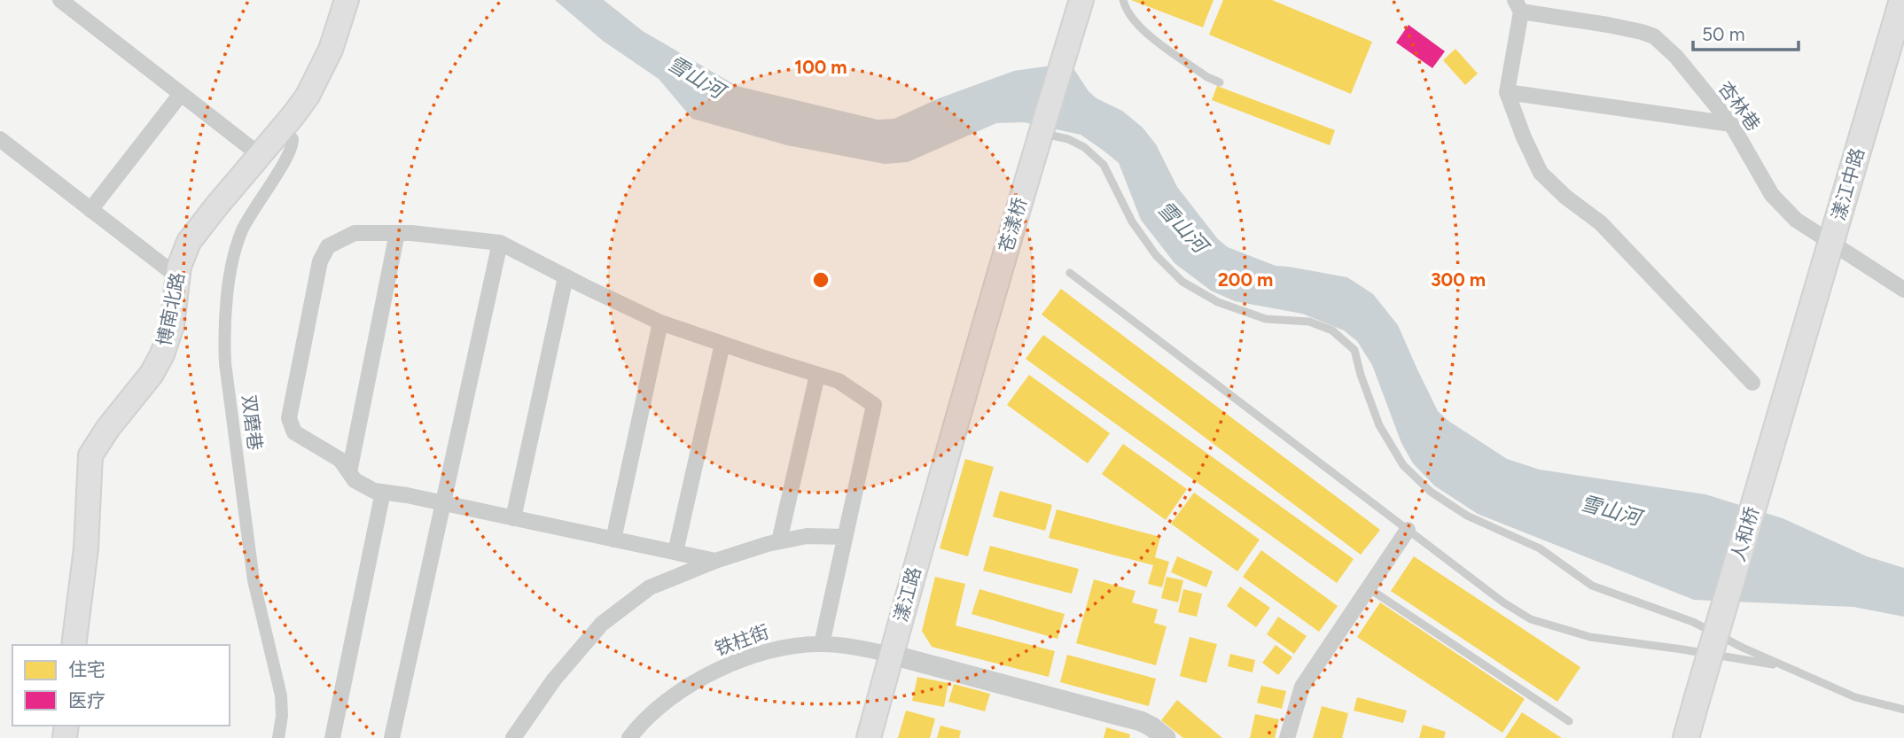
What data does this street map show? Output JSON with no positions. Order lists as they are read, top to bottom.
{
  "streets": {
    "main road": [
      "漾江中路",
      "苍漾桥",
      "博南北路",
      "人和桥",
      "漾江路"
    ],
    "street": ["杏林巷", "双磨巷", "铁柱街"]
  },
  "crossings": [
    ["杏林巷", "漾江中路"],
    ["漾江中路", "人和桥"],
    ["苍漾桥", "漾江路"],
    ["博南北路", "双磨巷"],
    ["漾江路", "铁柱街"]
  ],
  "water": ["雪山河"],
  "legend": ["住宅", "医疗"],
  "scale_bar": "50 m",
  "rings": ["100 m", "200 m", "300 m"]
}
